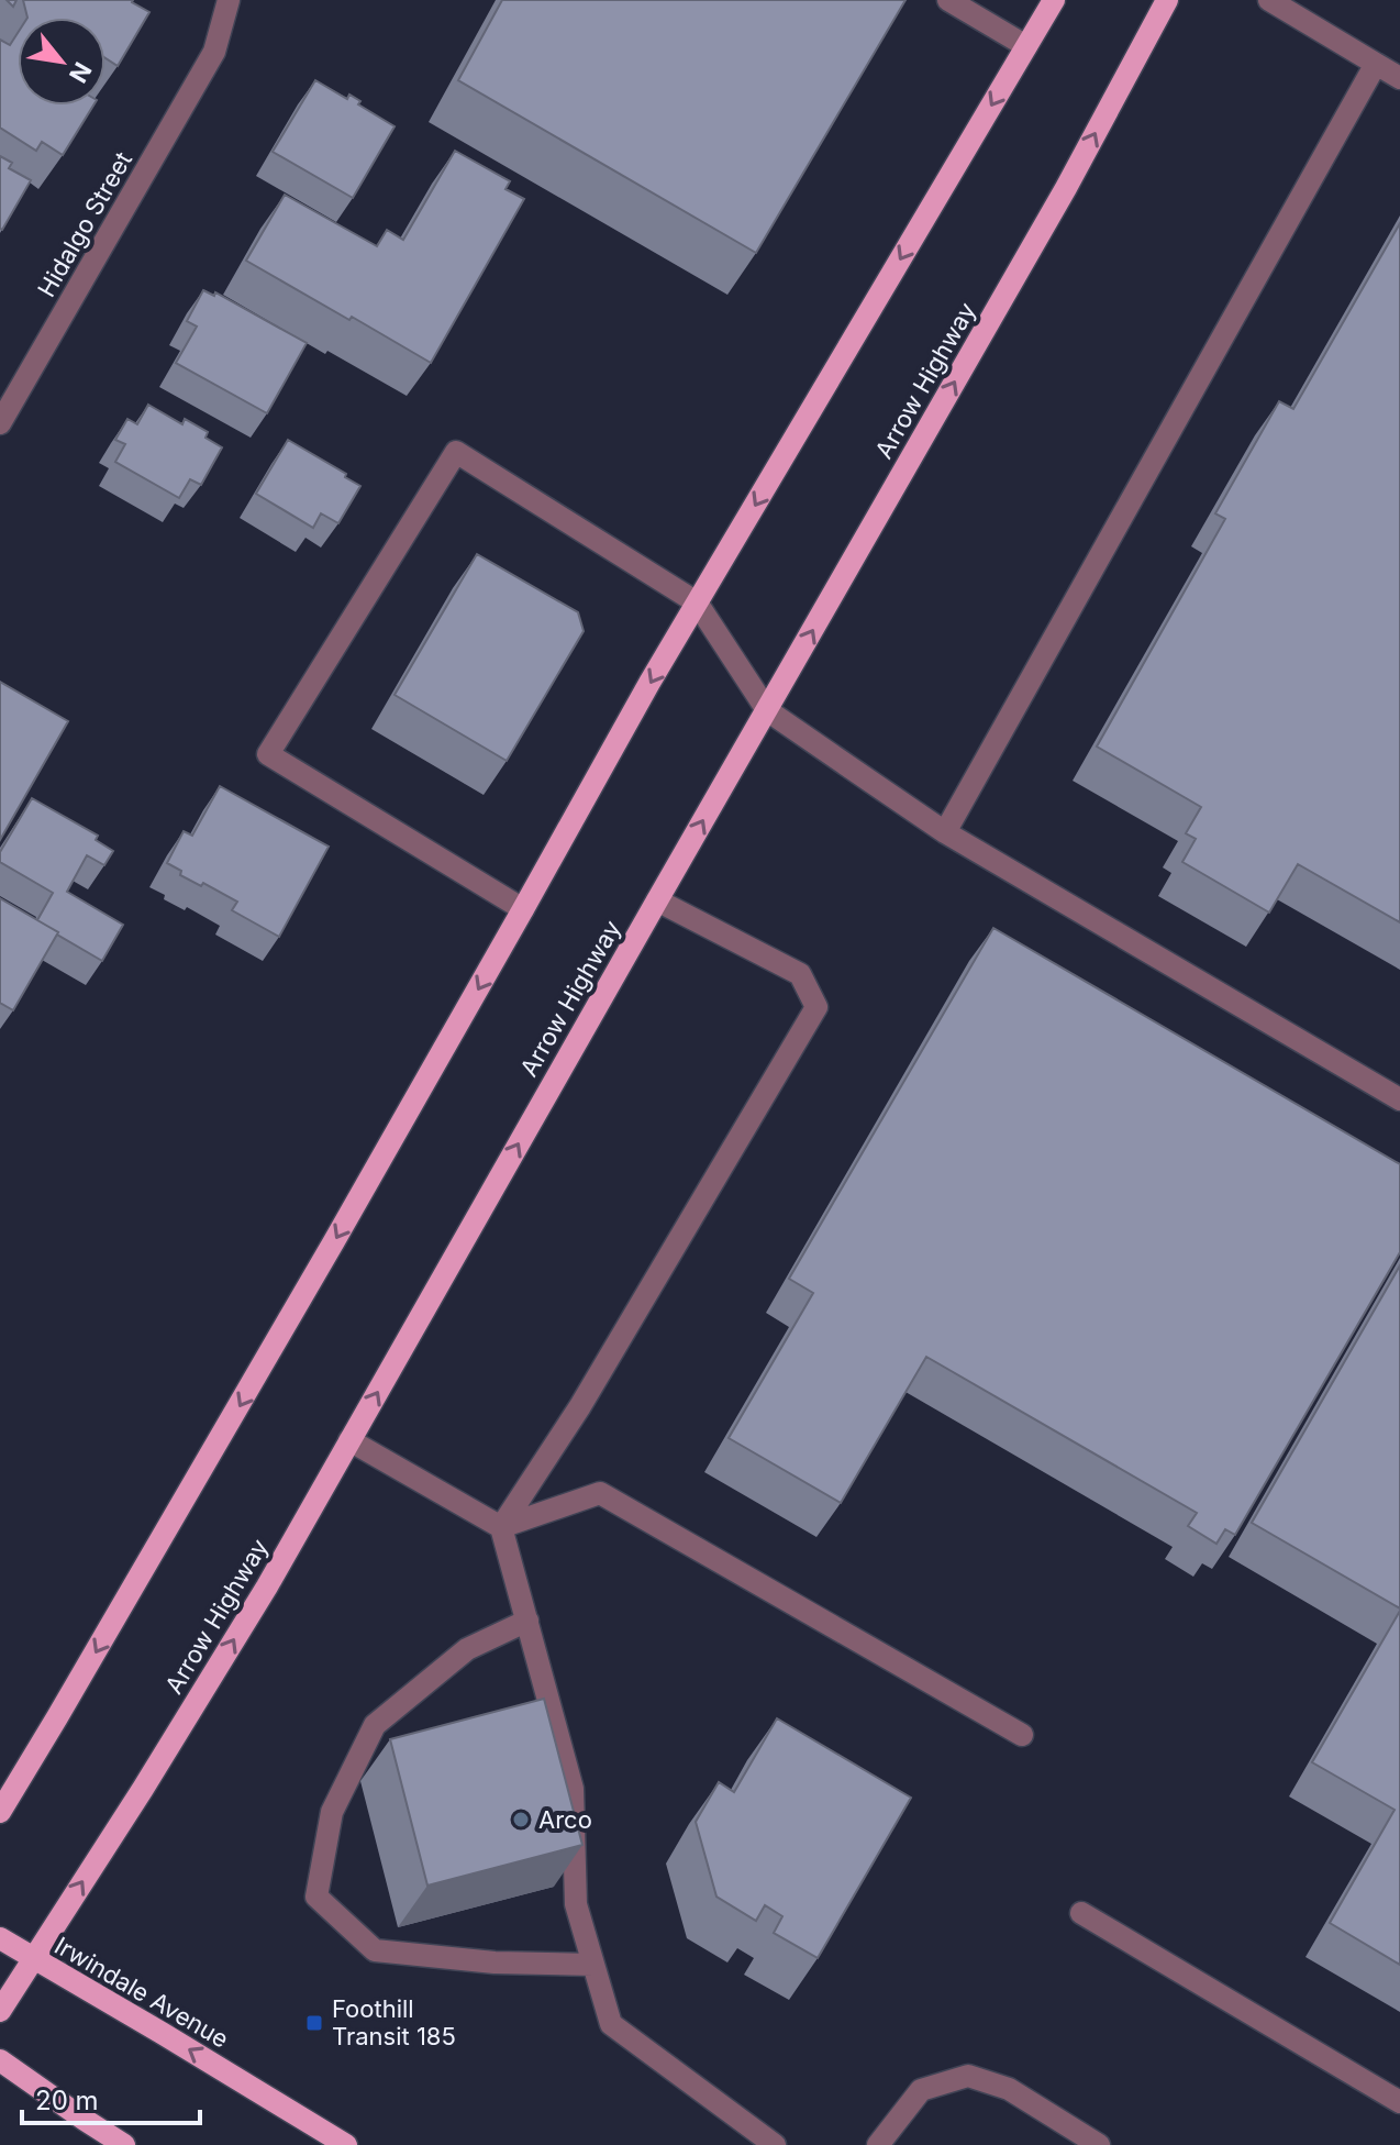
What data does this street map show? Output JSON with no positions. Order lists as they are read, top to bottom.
{
  "streets": {
    "main road": ["Arrow Highway", "Irwindale Avenue"],
    "street": ["Hidalgo Street"]
  },
  "crossings": [
    ["Arrow Highway", "Irwindale Avenue"]
  ],
  "places": {
    "other": ["Arco"],
    "transit": ["Foothill Transit 185"]
  },
  "scale_bar": "20 m",
  "north": "bottom right"
}
